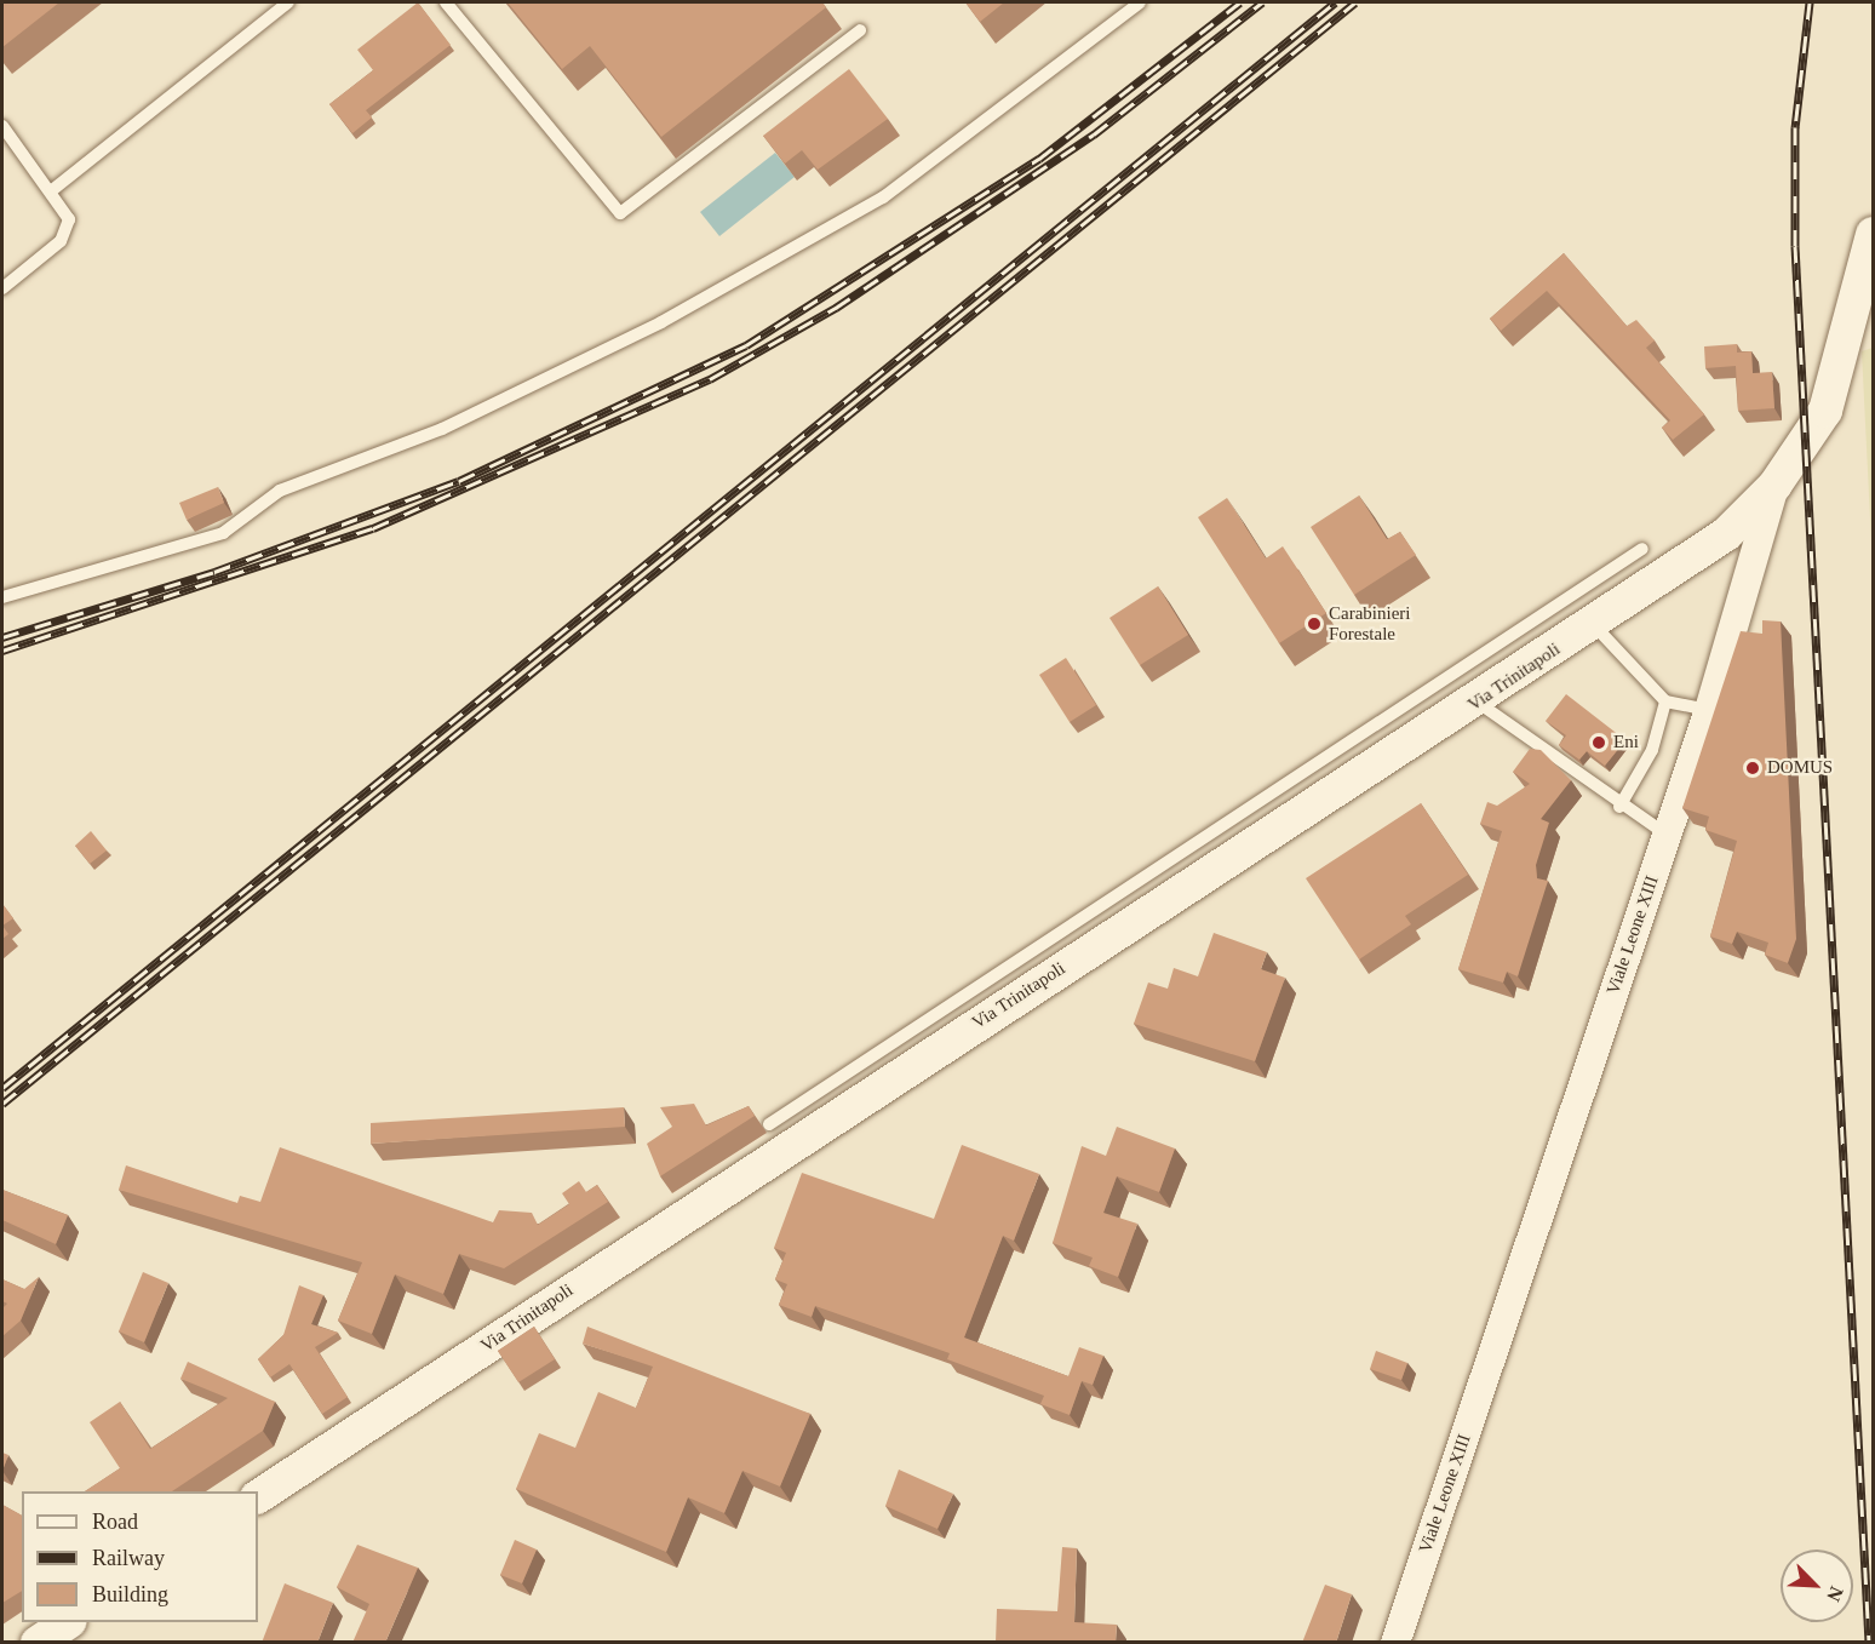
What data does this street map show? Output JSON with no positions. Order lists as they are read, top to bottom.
{
  "streets": {
    "main road": ["Via Trinitapoli", "Viale Leone XIII"]
  },
  "crossings": [
    ["Via Trinitapoli", "Viale Leone XIII"]
  ],
  "places": ["Carabinieri Forestale", "Eni", "DOMUS"],
  "legend": ["Road", "Railway", "Building"],
  "north": "bottom right"
}
